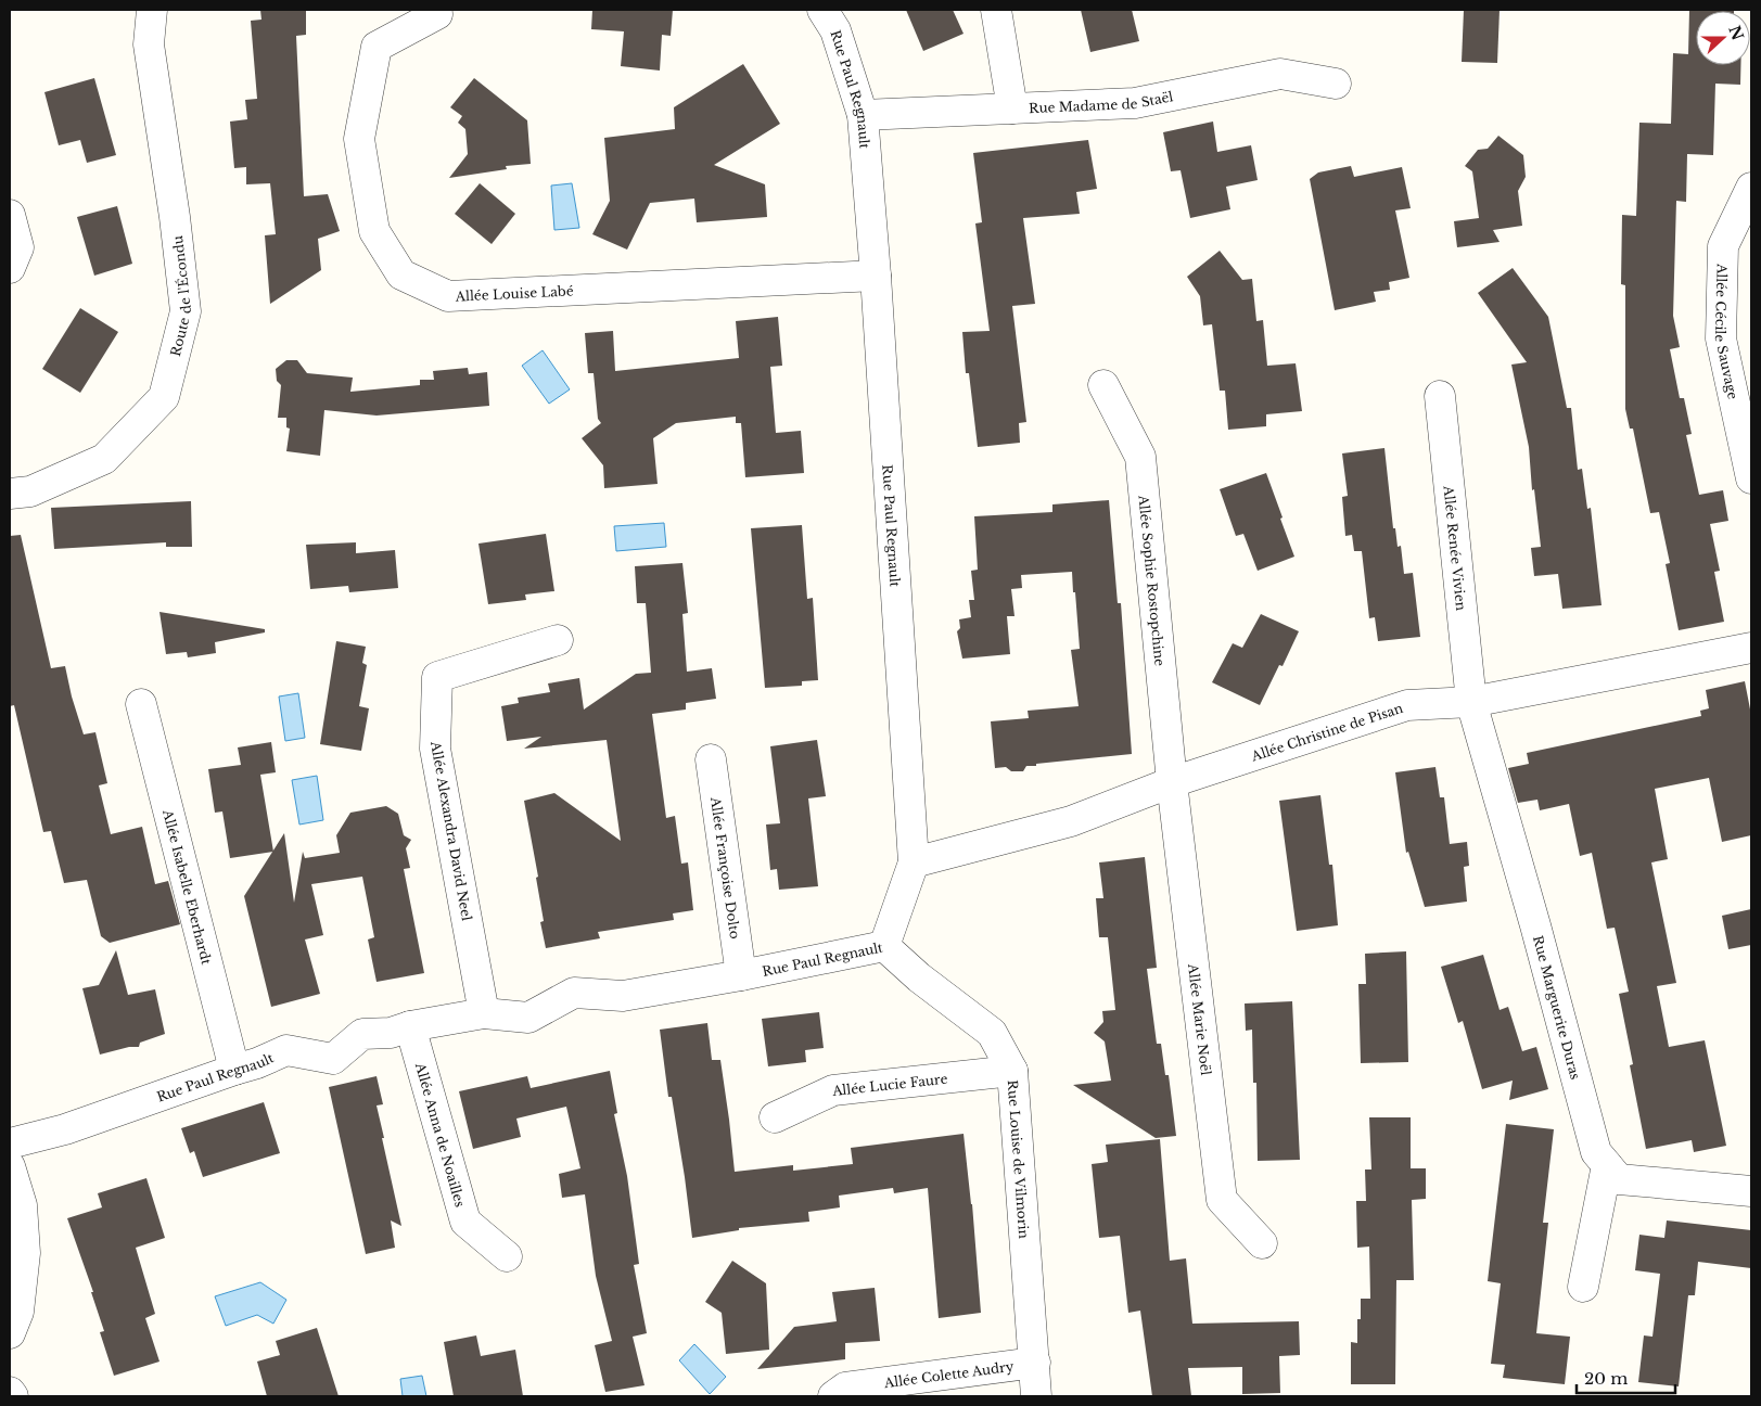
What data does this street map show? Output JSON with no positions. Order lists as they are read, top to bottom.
{
  "streets": {
    "street": [
      "Rue Paul Regnault",
      "Rue Madame de Staël",
      "Allée Louise Labé",
      "Route de l'Écondu",
      "Allée Cécile Sauvage",
      "Allée Renée Vivien",
      "Allée Sophie Rostopchine",
      "Allée Christine de Pisan",
      "Allée Alexandra David Neel",
      "Allée Françoise Dolto",
      "Allée Isabelle Eberhardt",
      "Rue Marguerite Duras",
      "Allée Marie Noël",
      "Allée Lucie Faure",
      "Allée Anna de Noailles",
      "Rue Louise de Vilmorin",
      "Allée Colette Audry"
    ]
  },
  "crossings": [
    ["Rue Paul Regnault", "Rue Madame de Staël"],
    ["Rue Paul Regnault", "Allée Louise Labé"],
    ["Rue Paul Regnault", "Allée Christine de Pisan"],
    ["Rue Paul Regnault", "Allée Alexandra David Neel"],
    ["Rue Paul Regnault", "Allée Françoise Dolto"],
    ["Rue Paul Regnault", "Allée Isabelle Eberhardt"],
    ["Rue Paul Regnault", "Allée Anna de Noailles"],
    ["Rue Paul Regnault", "Rue Louise de Vilmorin"],
    ["Allée Renée Vivien", "Allée Christine de Pisan"],
    ["Allée Renée Vivien", "Rue Marguerite Duras"],
    ["Allée Sophie Rostopchine", "Allée Christine de Pisan"],
    ["Allée Sophie Rostopchine", "Allée Marie Noël"],
    ["Allée Christine de Pisan", "Rue Marguerite Duras"],
    ["Allée Christine de Pisan", "Allée Marie Noël"],
    ["Allée Lucie Faure", "Rue Louise de Vilmorin"],
    ["Rue Louise de Vilmorin", "Allée Colette Audry"]
  ],
  "scale_bar": "20 m",
  "north": "right"
}
